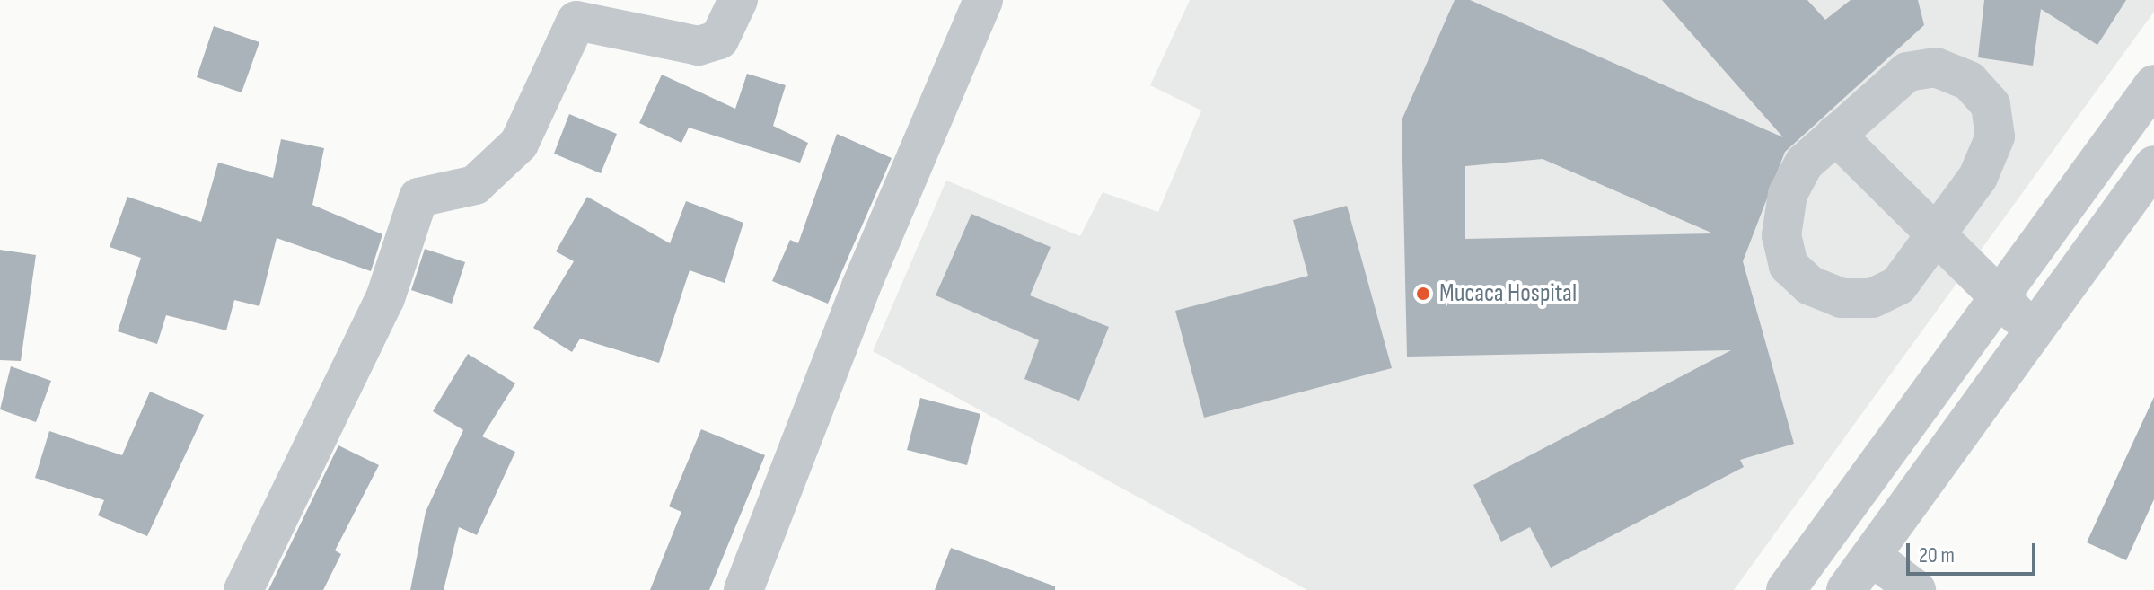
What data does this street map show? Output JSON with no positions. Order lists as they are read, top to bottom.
{
  "places": ["Mucaca Hospital"],
  "scale_bar": "20 m"
}
